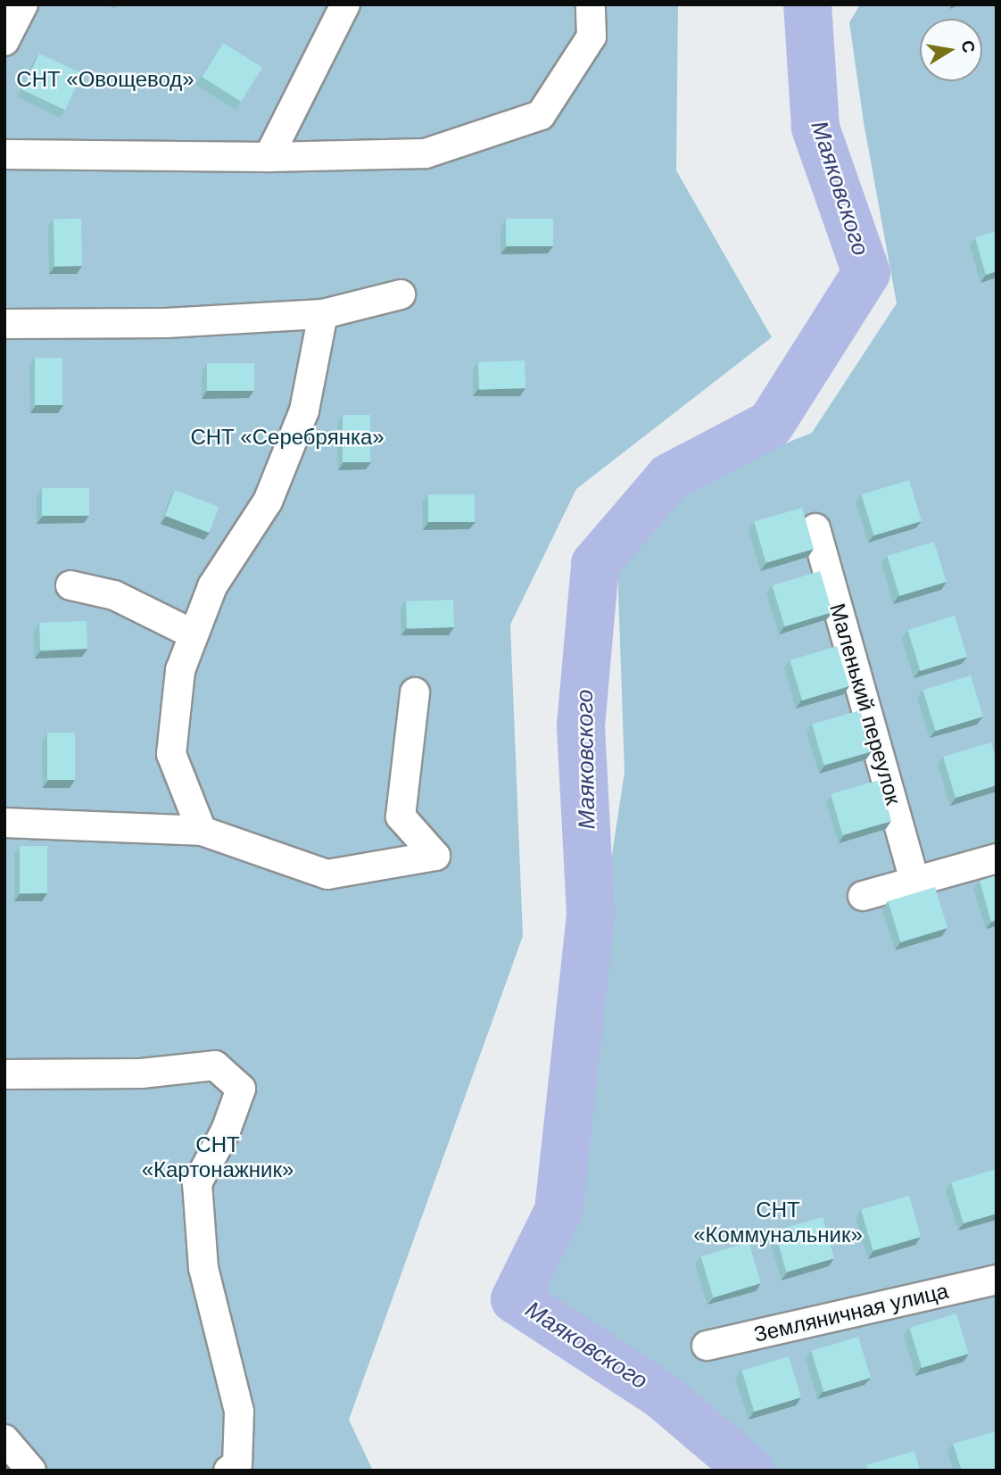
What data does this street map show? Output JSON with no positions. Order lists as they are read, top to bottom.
{
  "streets": {
    "street": ["Маленький переулок", "Земляничная улица"]
  },
  "water": ["Маяковского"],
  "parks": [
    "СНТ «Овощевод»",
    "СНТ «Серебрянка»",
    "СНТ «Картонажник»",
    "СНТ «Коммунальник»"
  ],
  "north": "right"
}
